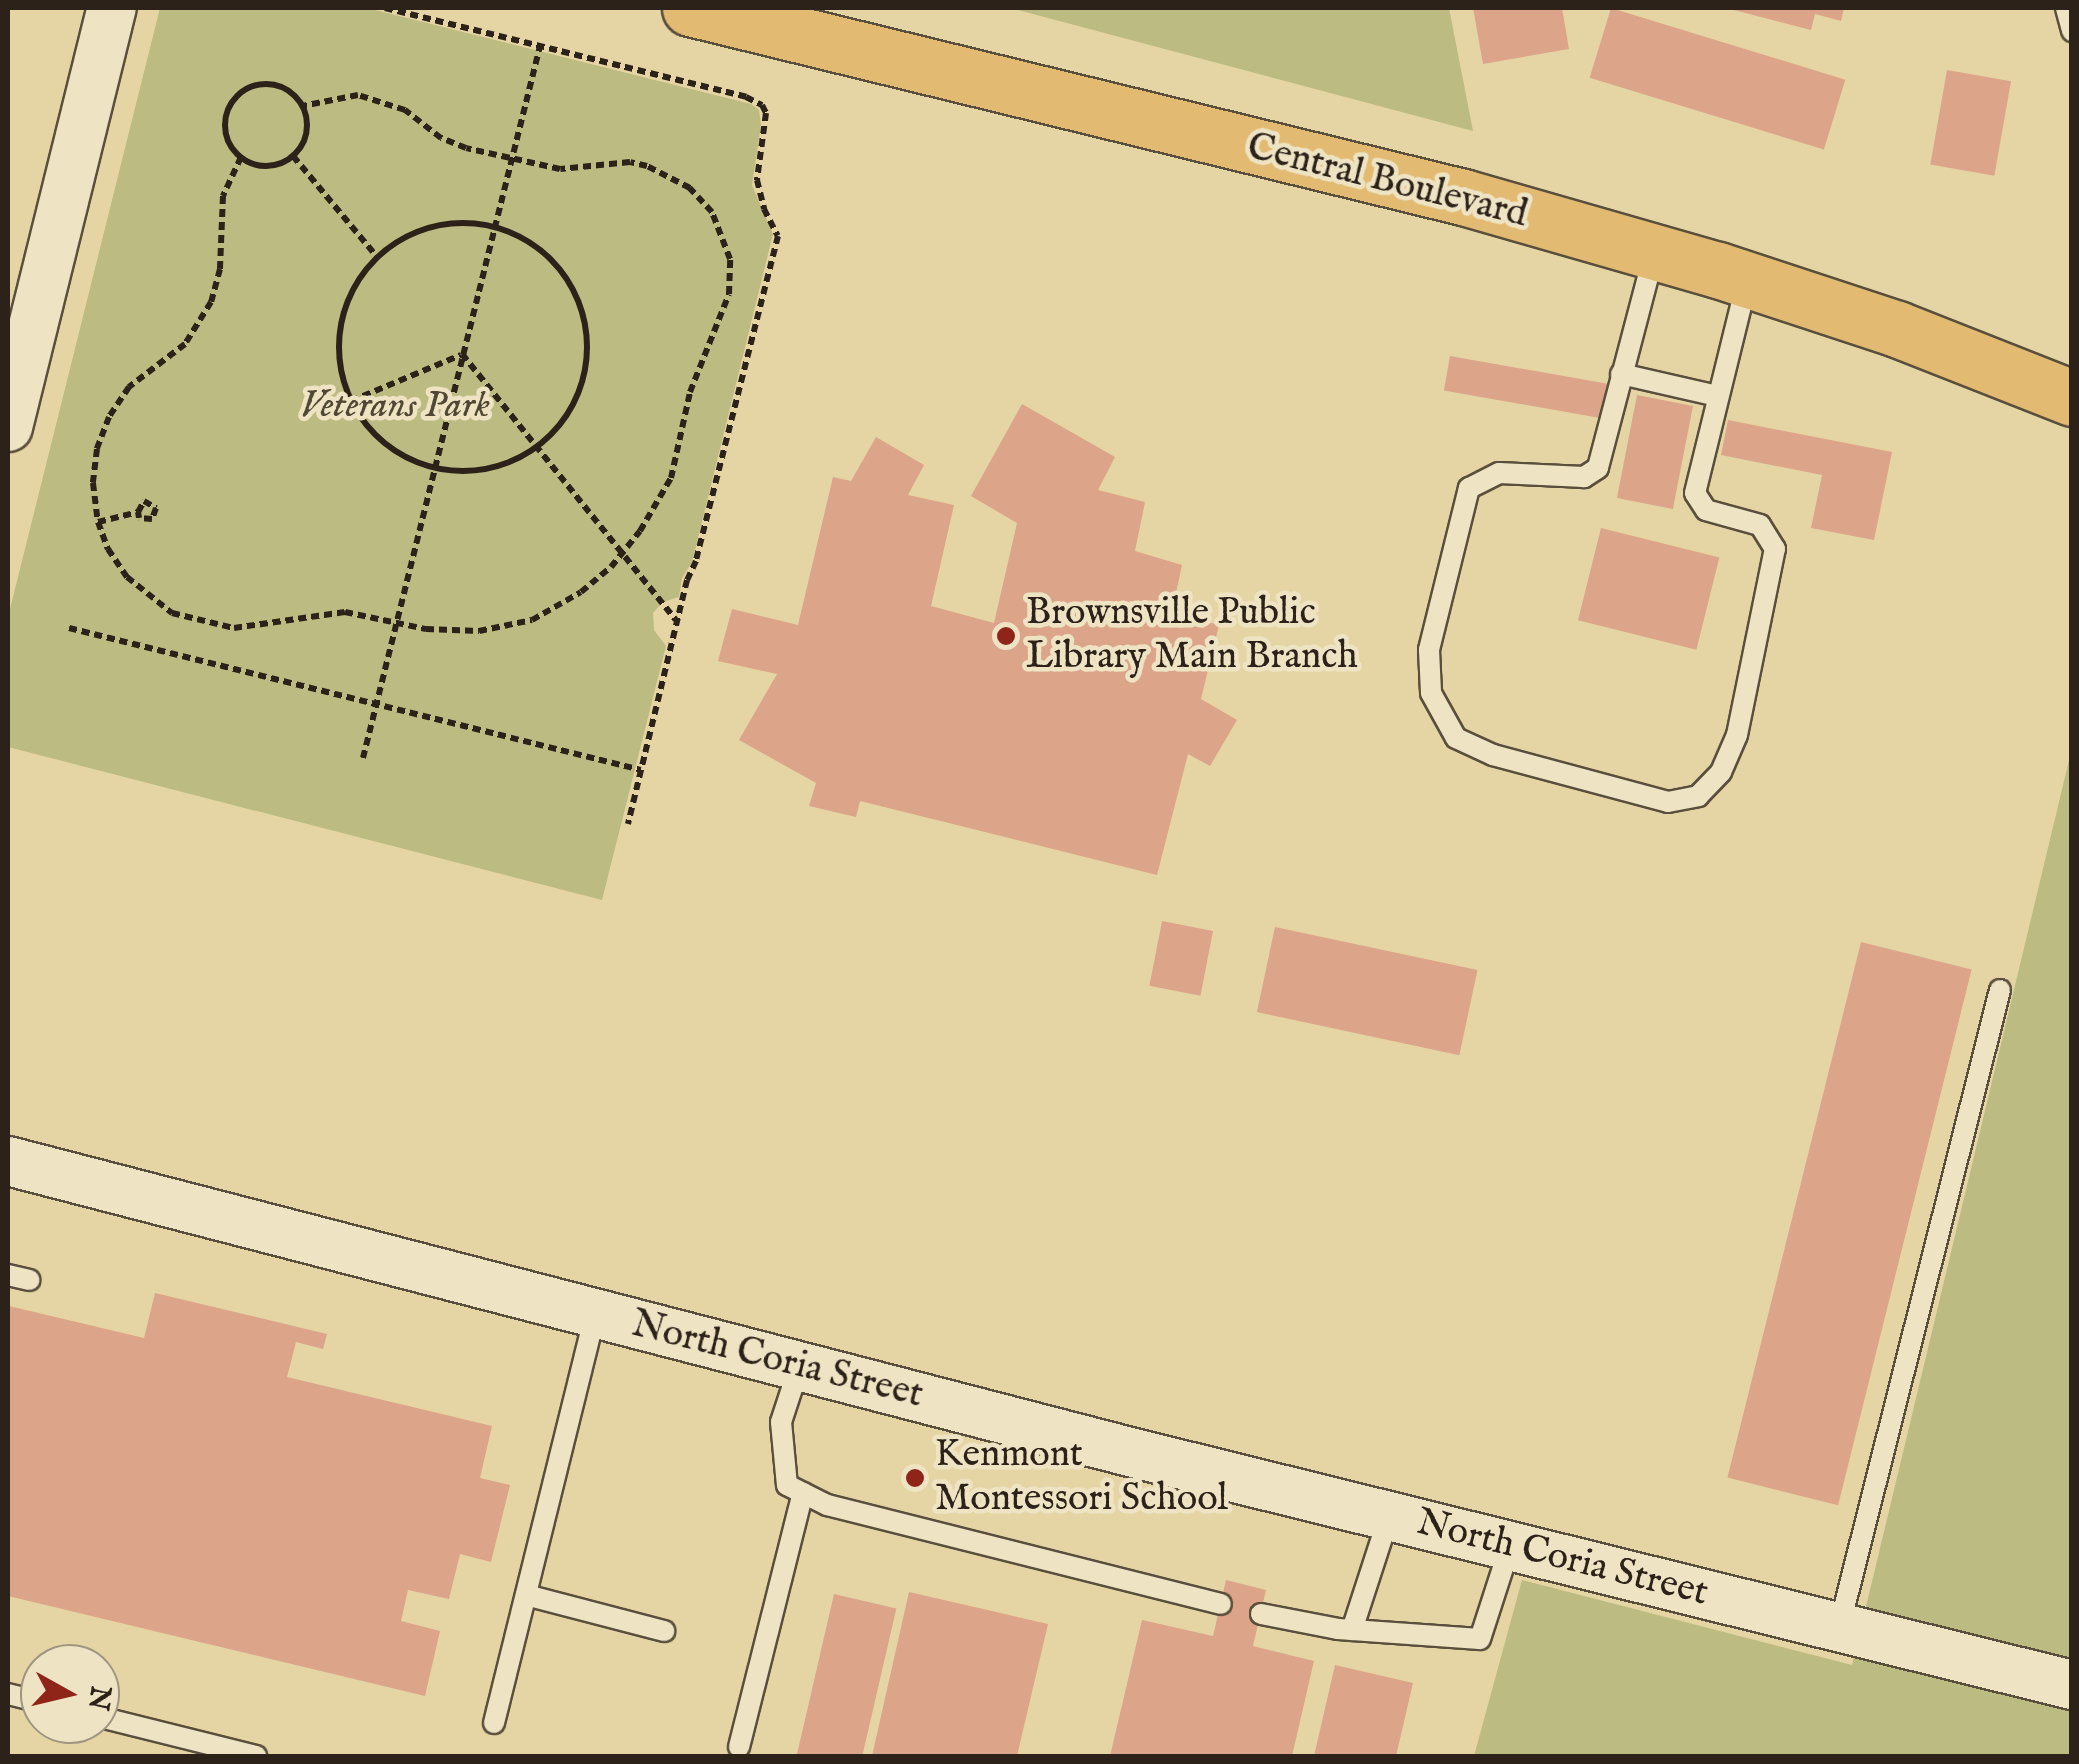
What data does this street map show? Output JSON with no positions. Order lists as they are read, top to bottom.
{
  "streets": {
    "main road": ["Central Boulevard"],
    "street": ["North Coria Street"]
  },
  "parks": ["Veterans Park"],
  "places": ["Brownsville Public Library Main Branch", "Kenmont Montessori School"],
  "north": "right"
}
